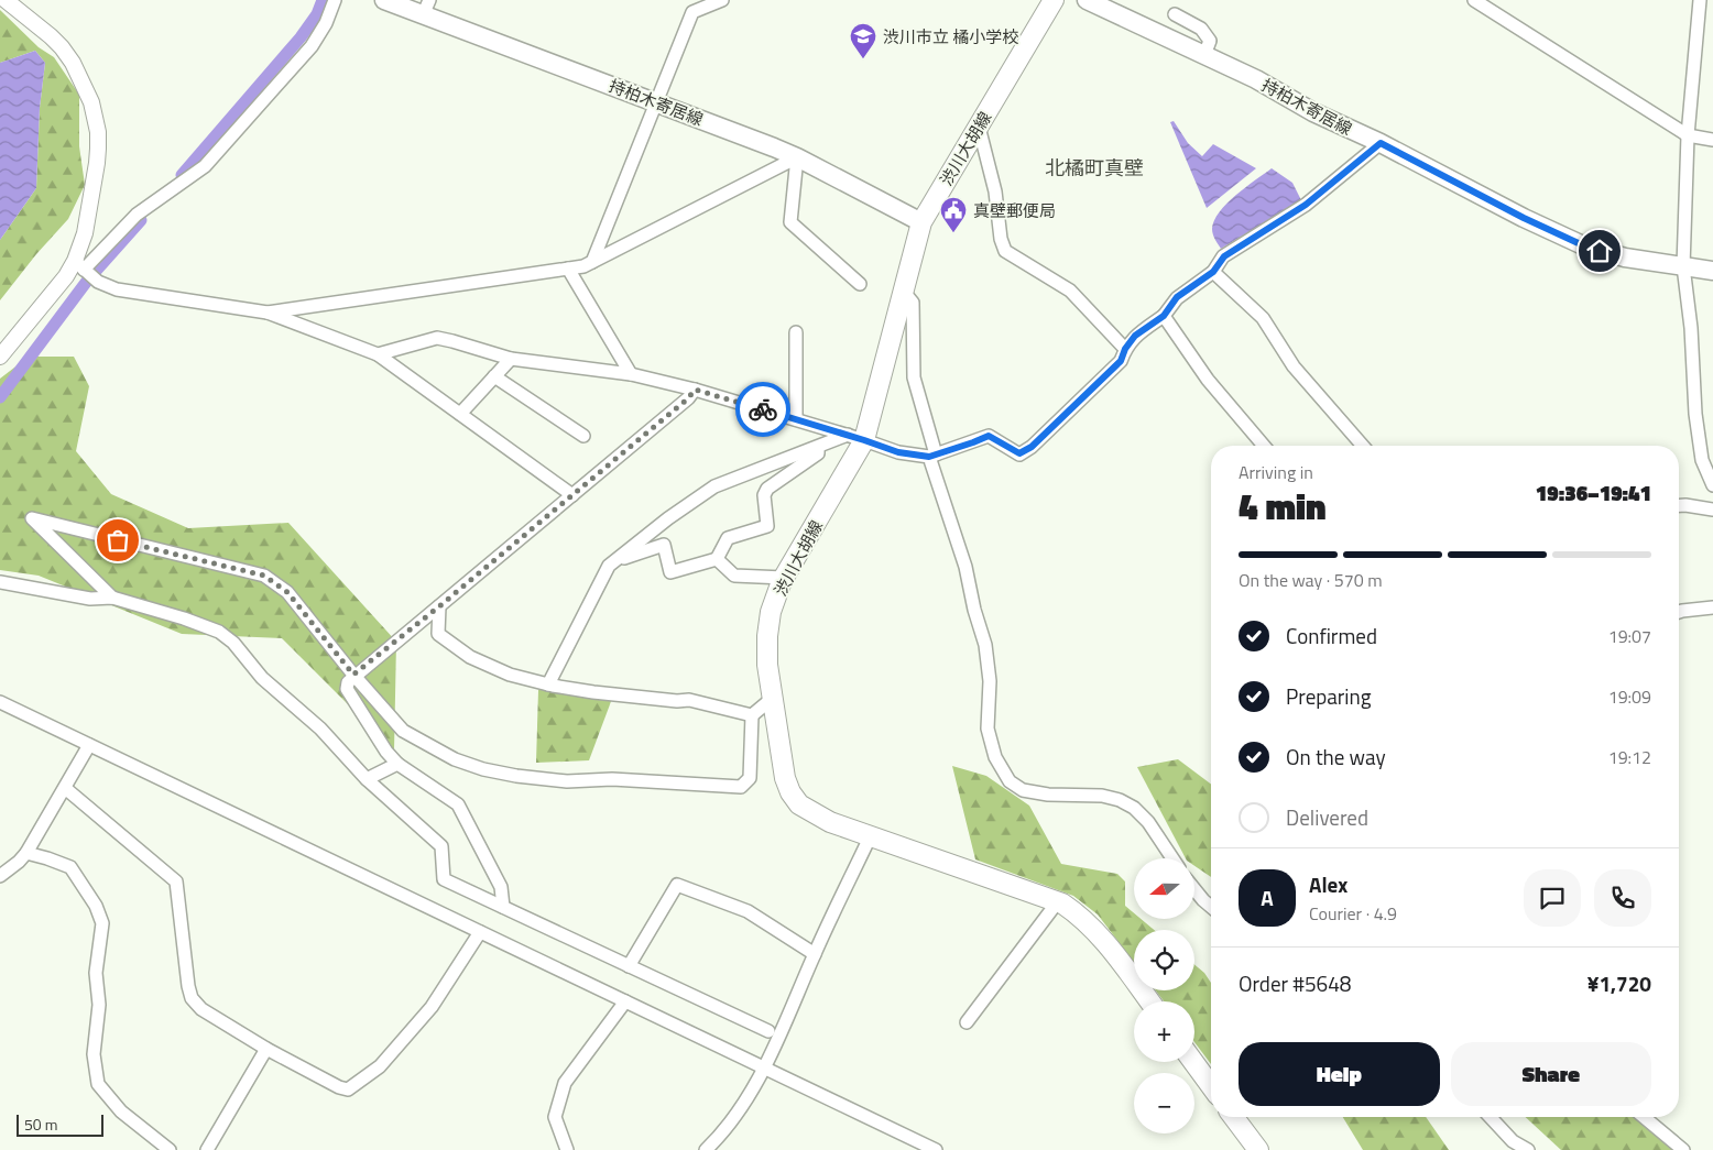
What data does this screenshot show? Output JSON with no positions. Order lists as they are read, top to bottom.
{
  "streets": {
    "main road": ["持柏木寄居線", "渋川大胡線"]
  },
  "crossings": [
    ["持柏木寄居線", "渋川大胡線"]
  ],
  "districts": ["北橘町真壁"],
  "places": {
    "school or university": ["渋川市立 橘小学校"],
    "public building": ["真壁郵便局"]
  },
  "scale_bar": "50 m",
  "north": "left",
  "page": {
    "heading": ["4 min", "Arriving in", "19:36–19:41"],
    "panel": [
      "Alex",
      "Courier · 4.9",
      "Order #5648",
      "¥1,720"
    ],
    "bar": "On the way · 570 m",
    "list": [
      ["Confirmed", "19:07"],
      ["Preparing", "19:09"],
      ["On the way", "19:12"],
      "Delivered"
    ],
    "map_buttons": ["+", "−"],
    "round": "A",
    "buttons": ["Help", "Share"],
    "scale": "50 m"
  }
}
